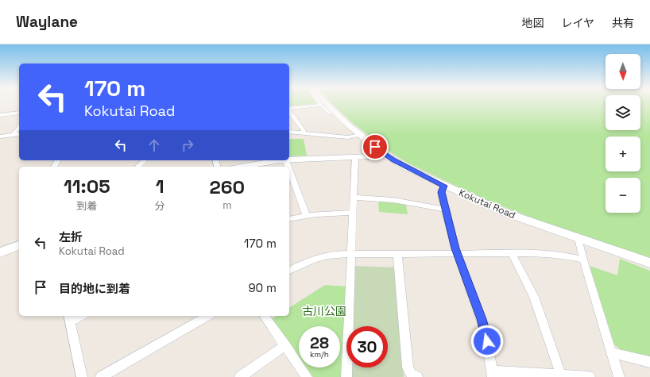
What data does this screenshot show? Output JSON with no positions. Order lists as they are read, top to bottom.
{
  "streets": {
    "street": ["Kokutai Road"]
  },
  "parks": ["古川公園"],
  "north": "bottom",
  "page": {
    "header": "Waylane",
    "nav": ["地図", "レイヤ", "共有"],
    "map_buttons": ["+", "−"],
    "turn": ["170 m", "Kokutai Road"],
    "eta": [
      "11:05",
      "到着",
      "1",
      "分",
      "260",
      "m"
    ],
    "list": [
      {
        "name": "左折",
        "note": "Kokutai Road",
        "value": "170 m"
      },
      {
        "name": "目的地に到着",
        "value": "90 m"
      }
    ],
    "speed": "28 km/h",
    "limit": "30"
  }
}
